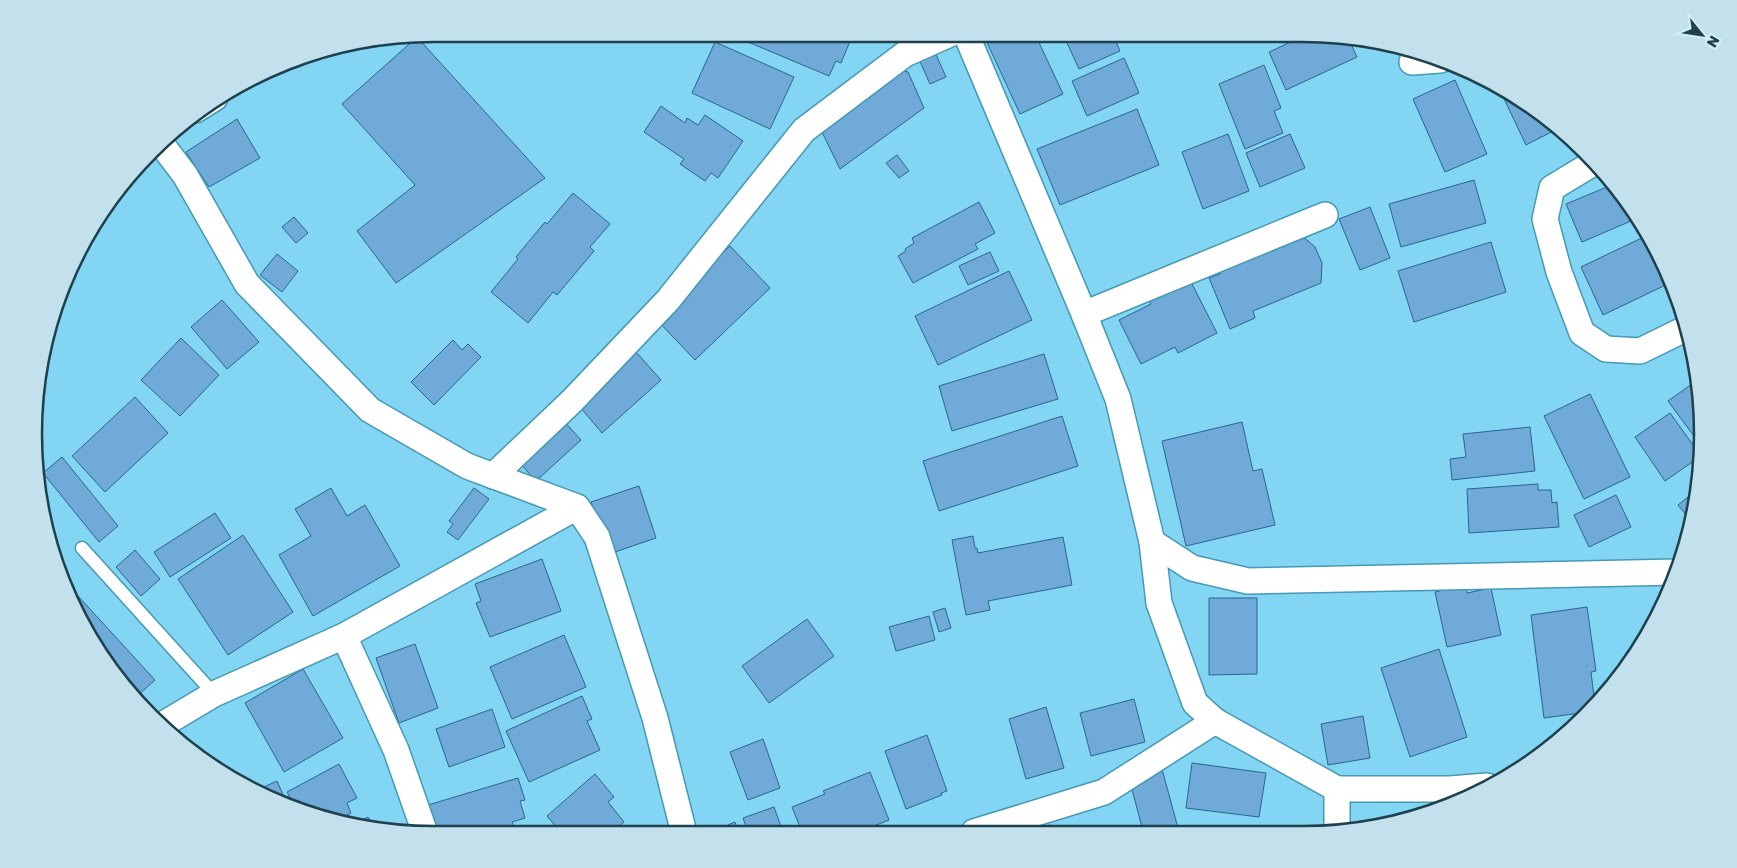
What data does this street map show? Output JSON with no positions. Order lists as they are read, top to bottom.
{
  "north": "bottom right"
}
